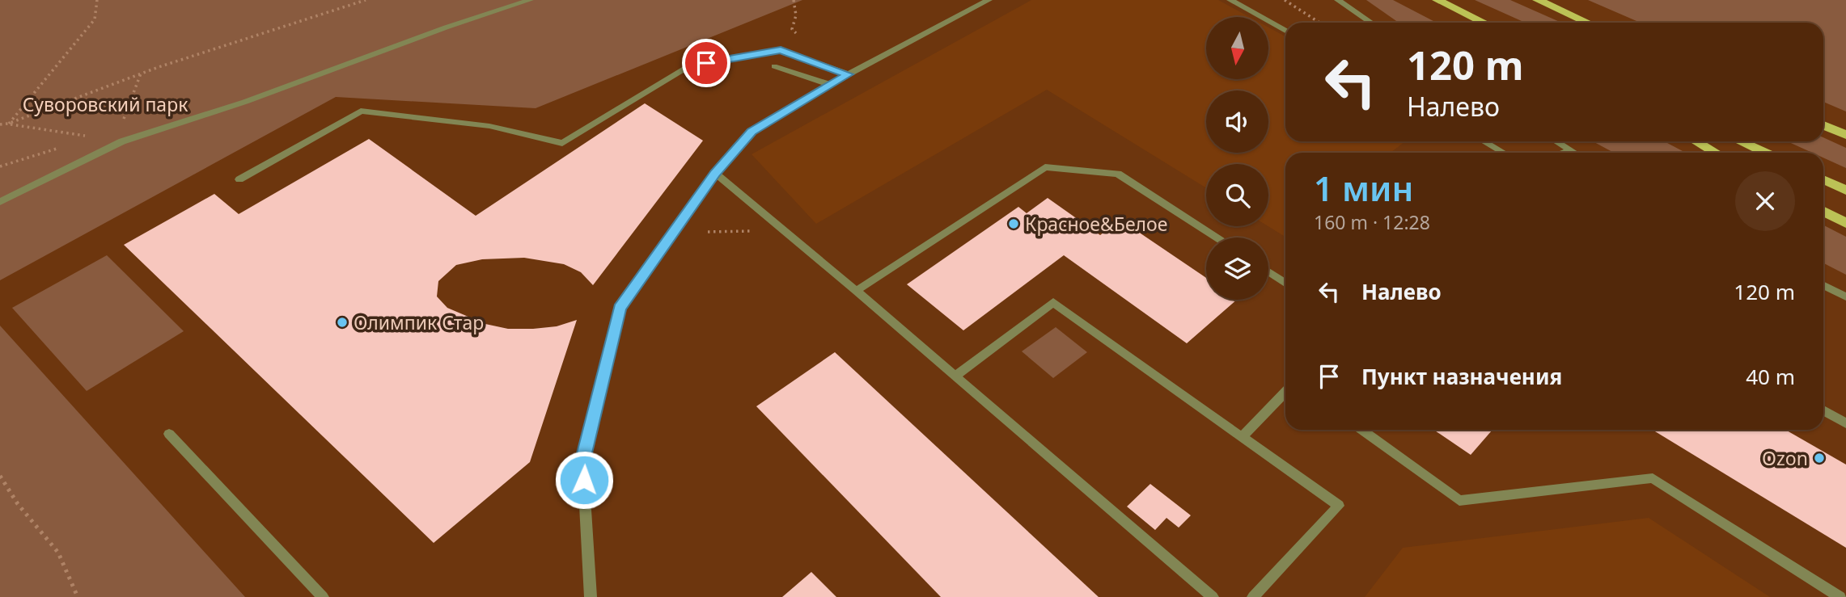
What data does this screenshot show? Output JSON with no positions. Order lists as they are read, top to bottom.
{
  "parks": ["Суворовский парк"],
  "places": ["Красное&Белое", "Олимпик Стар", "Ozon"],
  "north": "bottom",
  "page": {
    "turn": ["120 m", "Налево"],
    "heading": ["1 мин", "160 m · 12:28"],
    "list": [
      {
        "name": "Налево",
        "value": "120 m"
      },
      {
        "name": "Пункт назначения",
        "value": "40 m"
      }
    ]
  }
}
